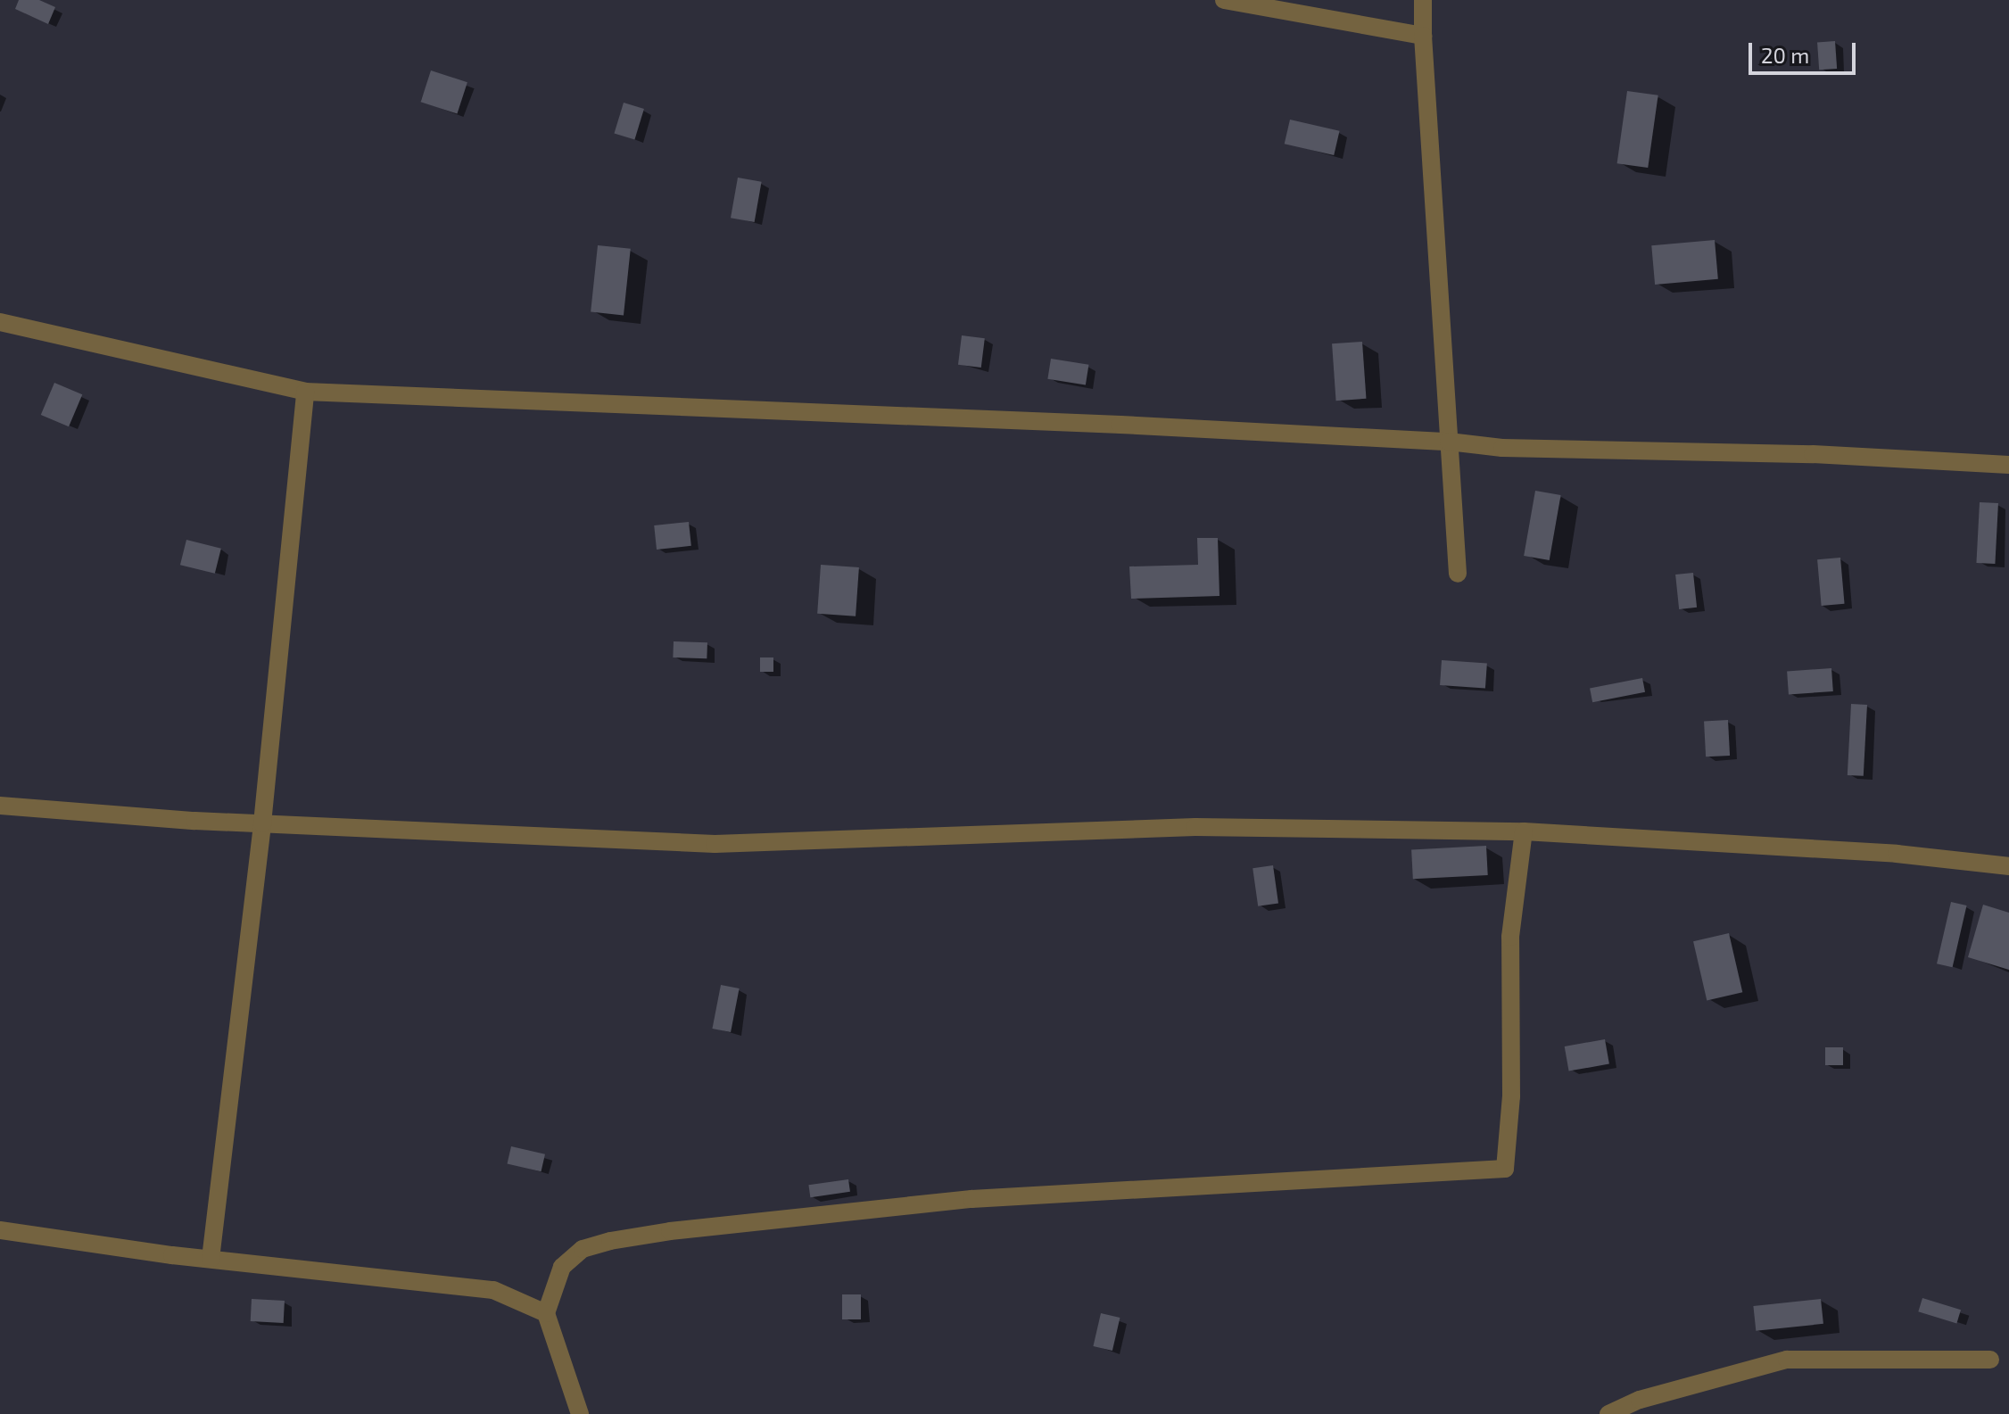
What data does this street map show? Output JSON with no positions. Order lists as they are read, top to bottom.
{
  "scale_bar": "20 m"
}
